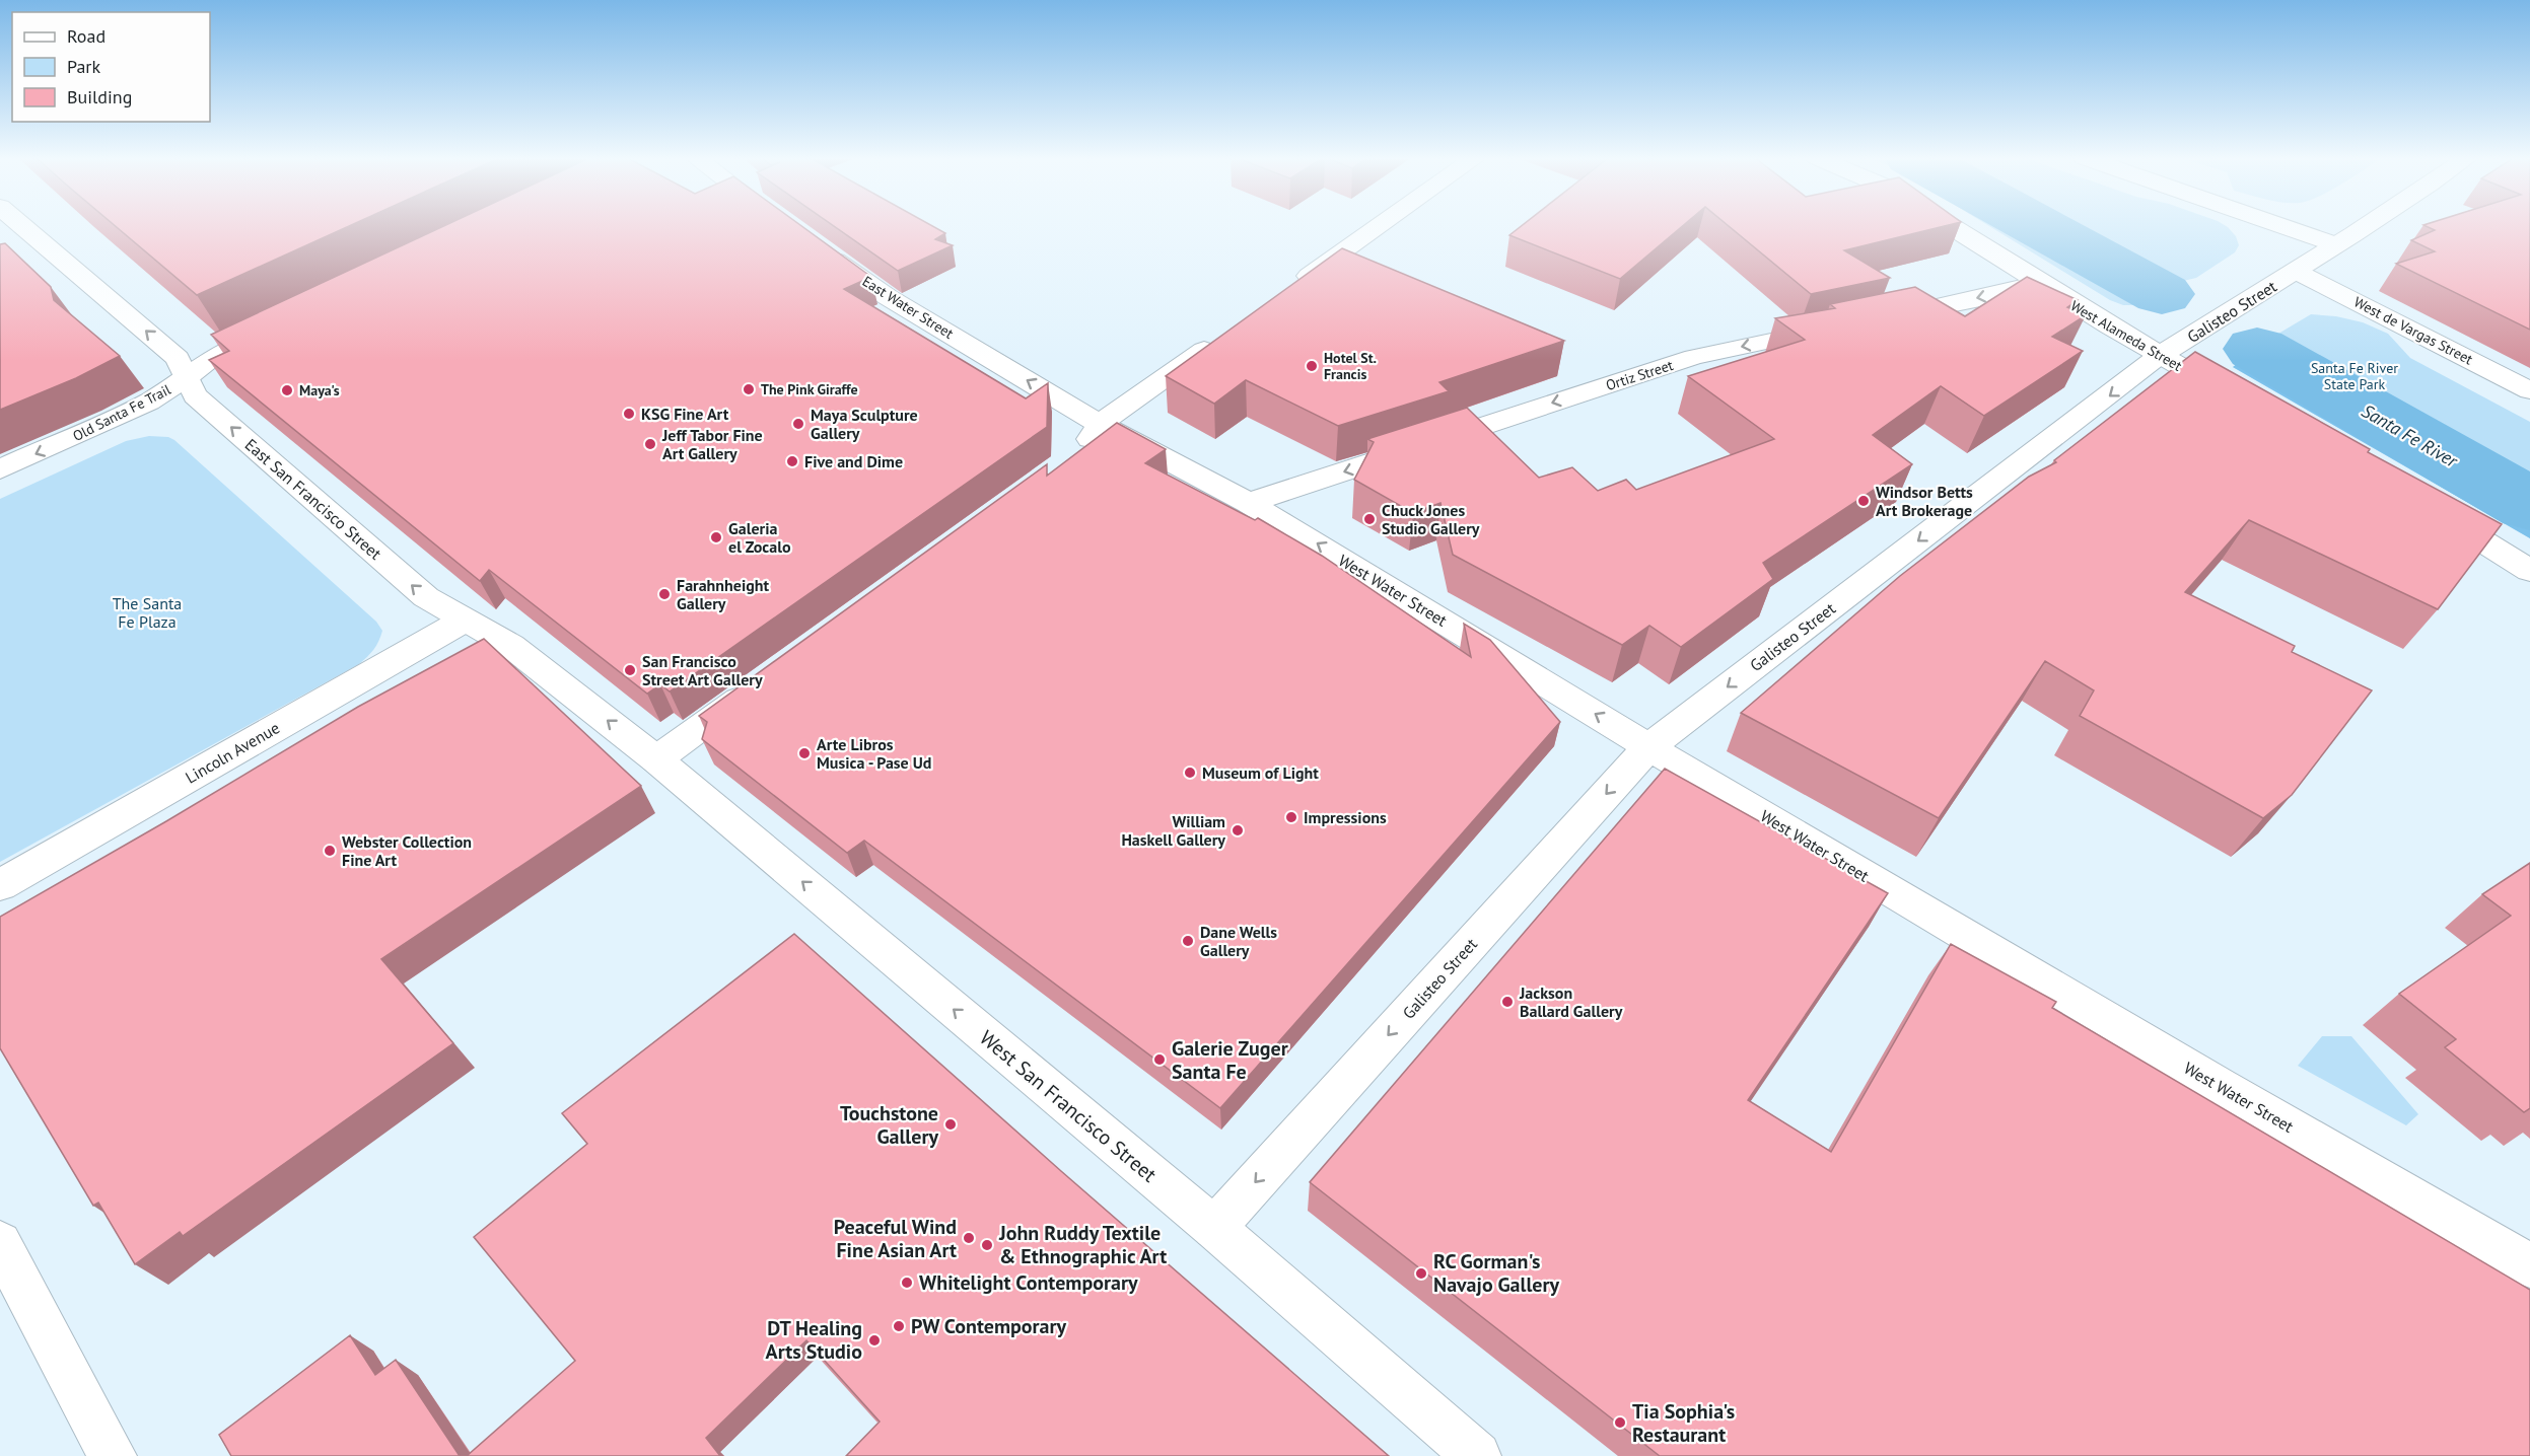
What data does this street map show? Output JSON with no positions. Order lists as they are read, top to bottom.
{
  "streets": {
    "street": [
      "East Water Street",
      "Galisteo Street",
      "West de Vargas Street",
      "West Alameda Street",
      "Ortiz Street",
      "Old Santa Fe Trail",
      "East San Francisco Street",
      "West Water Street",
      "Lincoln Avenue",
      "West San Francisco Street"
    ]
  },
  "crossings": [
    ["East Water Street", "West Water Street"],
    ["Galisteo Street", "West de Vargas Street"],
    ["Galisteo Street", "West Alameda Street"],
    ["Galisteo Street", "West Water Street"],
    ["Galisteo Street", "West San Francisco Street"],
    ["Ortiz Street", "West Water Street"],
    ["Old Santa Fe Trail", "East San Francisco Street"],
    ["East San Francisco Street", "Lincoln Avenue"],
    ["East San Francisco Street", "West San Francisco Street"]
  ],
  "one_way": [
    "East Water Street",
    "Galisteo Street",
    "Ortiz Street",
    "Old Santa Fe Trail",
    "East San Francisco Street",
    "West San Francisco Street"
  ],
  "water": ["Santa Fe River"],
  "parks": ["Santa Fe River State Park", "The Santa Fe Plaza"],
  "places": [
    "Hotel St. Francis",
    "The Pink Giraffe",
    "Maya's",
    "KSG Fine Art",
    "Maya Sculpture Gallery",
    "Jeff Tabor Fine Art Gallery",
    "Five and Dime",
    "Windsor Betts Art Brokerage",
    "Chuck Jones Studio Gallery",
    "Galeria el Zocalo",
    "Farahnheight Gallery",
    "San Francisco Street Art Gallery",
    "Arte Libros Musica - Pase Ud",
    "Museum of Light",
    "Impressions",
    "William Haskell Gallery",
    "Webster Collection Fine Art",
    "Dane Wells Gallery",
    "Jackson Ballard Gallery",
    "Galerie Zuger Santa Fe",
    "Touchstone Gallery",
    "Peaceful Wind Fine Asian Art",
    "John Ruddy Textile & Ethnographic Art",
    "RC Gorman's Navajo Gallery",
    "Whitelight Contemporary",
    "PW Contemporary",
    "DT Healing Arts Studio",
    "Tia Sophia's Restaurant"
  ],
  "legend": ["Road", "Park", "Building"]
}
